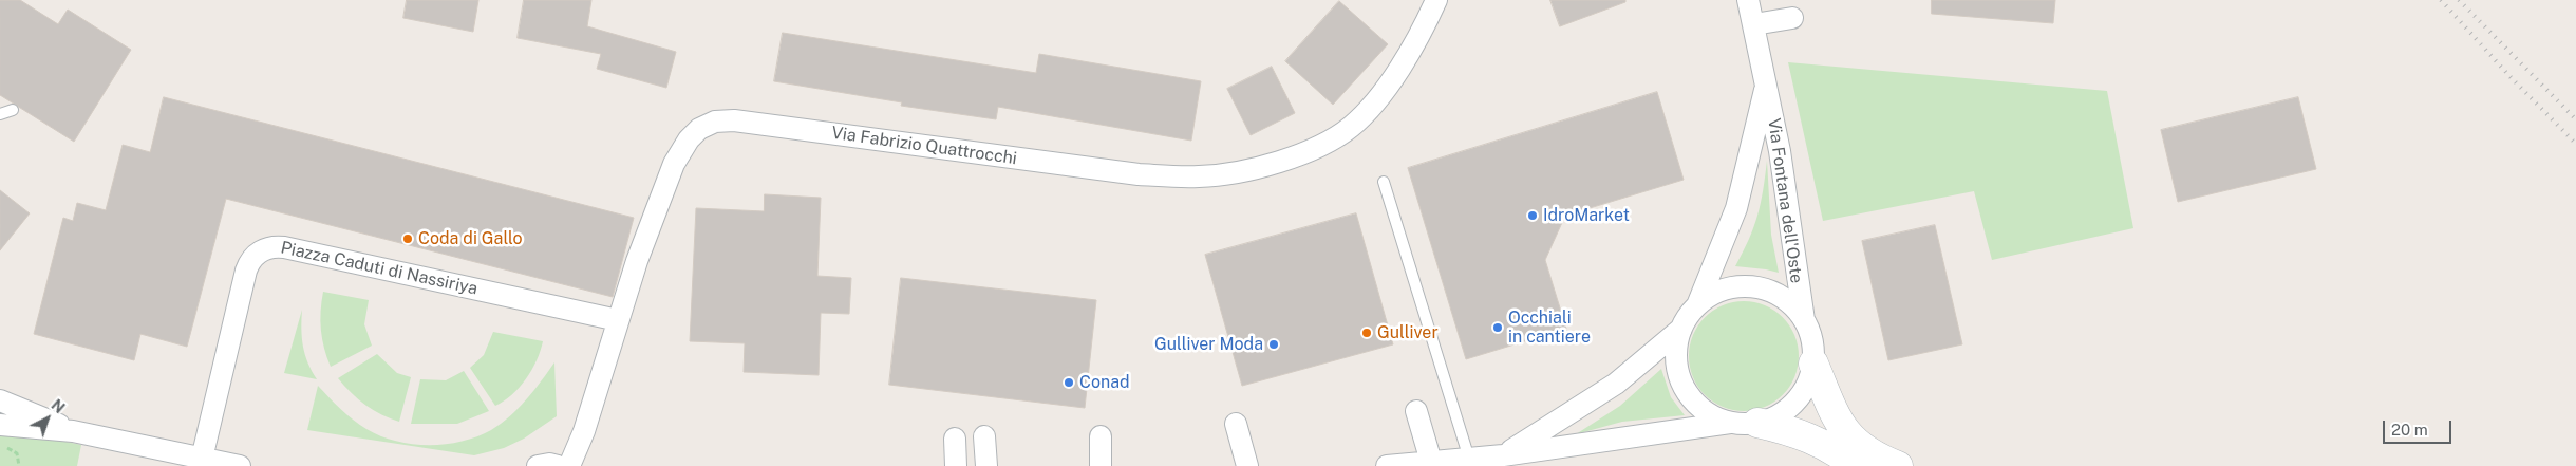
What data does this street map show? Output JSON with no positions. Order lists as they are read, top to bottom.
{
  "streets": {
    "street": ["Via Fabrizio Quattrocchi", "Via Fontana dell'Oste", "Piazza Caduti di Nassiriya"]
  },
  "crossings": [
    ["Via Fabrizio Quattrocchi", "Piazza Caduti di Nassiriya"]
  ],
  "places": [
    "IdroMarket",
    "Coda di Gallo",
    "Occhiali in cantiere",
    "Gulliver",
    "Gulliver Moda",
    "Conad"
  ],
  "scale_bar": "20 m",
  "north": "top right"
}
